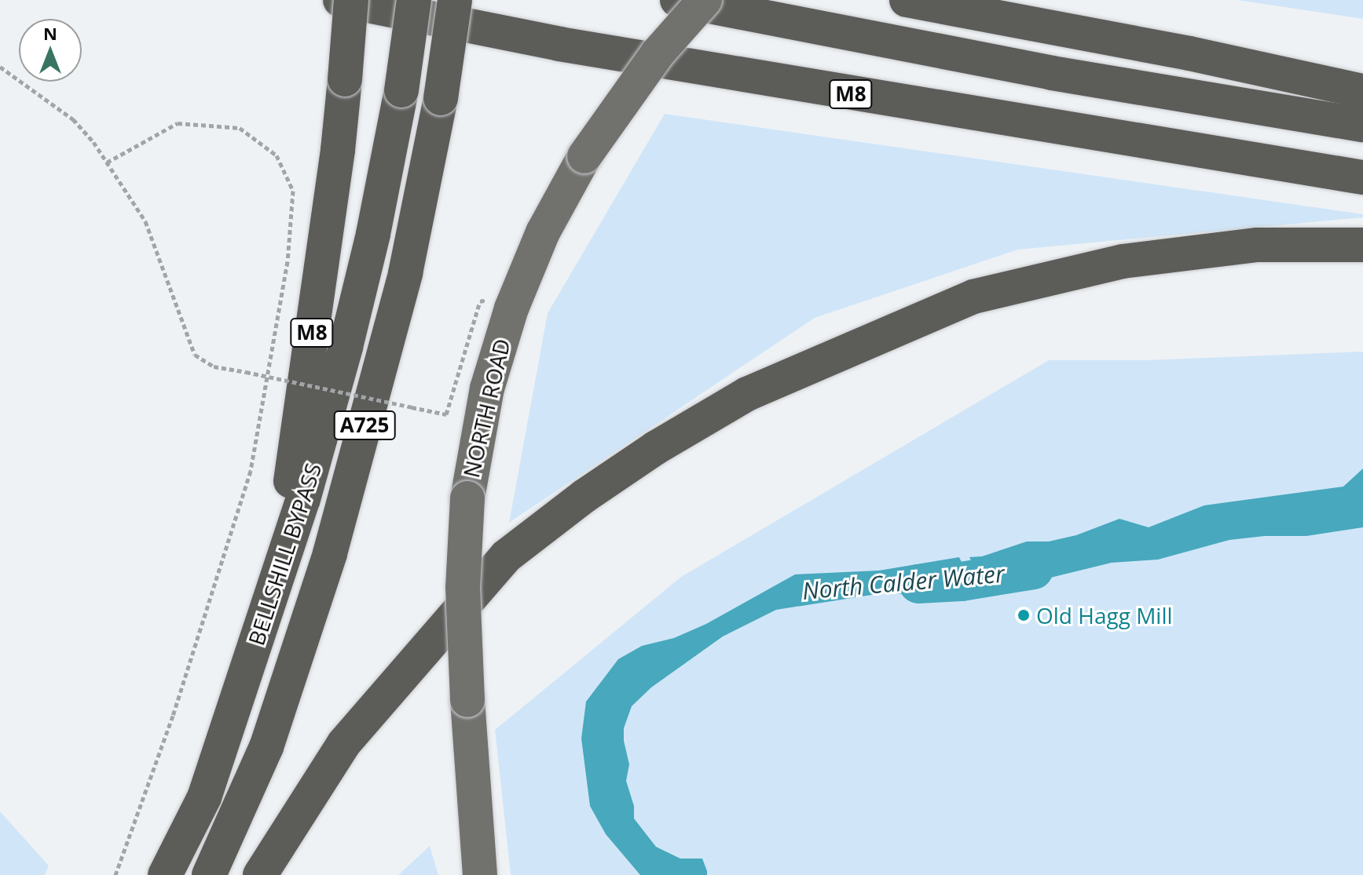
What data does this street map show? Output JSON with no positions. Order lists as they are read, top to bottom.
{
  "streets": {
    "highway": ["M8", "A725", "BELLSHILL BYPASS"],
    "main road": ["NORTH ROAD"]
  },
  "crossings": [
    ["M8", "BELLSHILL BYPASS"]
  ],
  "water": ["North Calder Water"],
  "places": ["Old Hagg Mill"],
  "north": "top"
}
